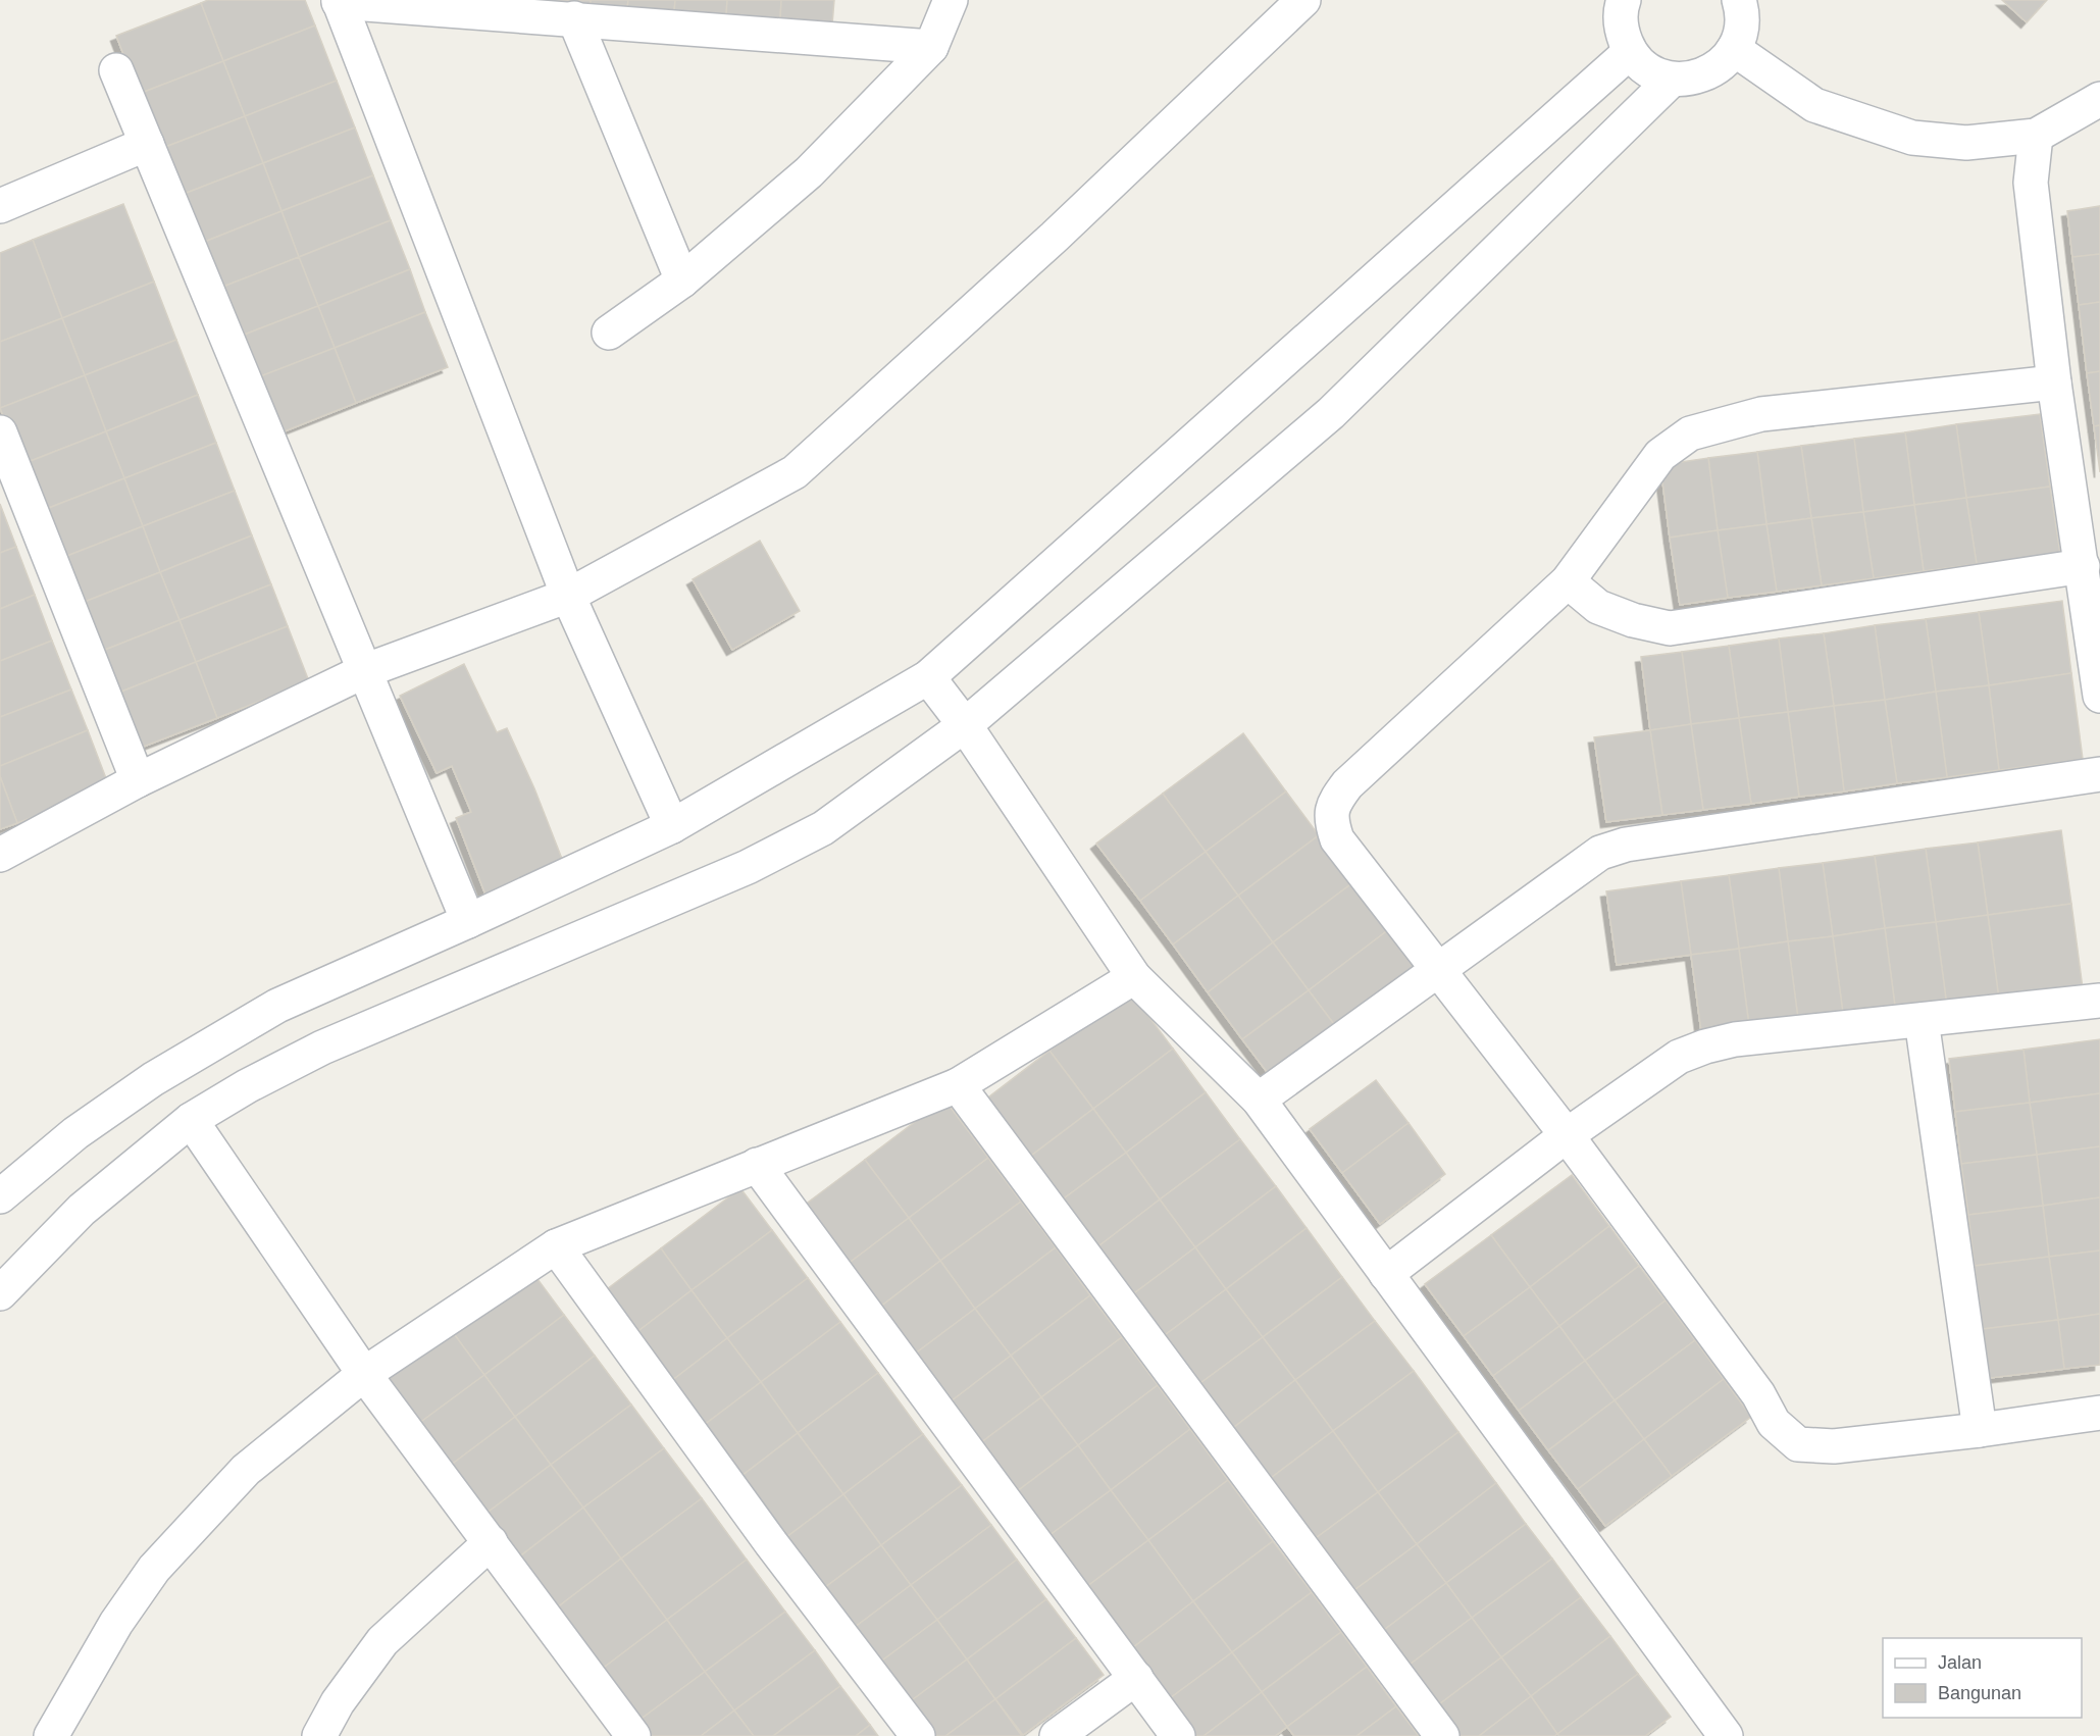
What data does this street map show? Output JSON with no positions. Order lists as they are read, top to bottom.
{
  "legend": ["Jalan", "Bangunan"]
}
